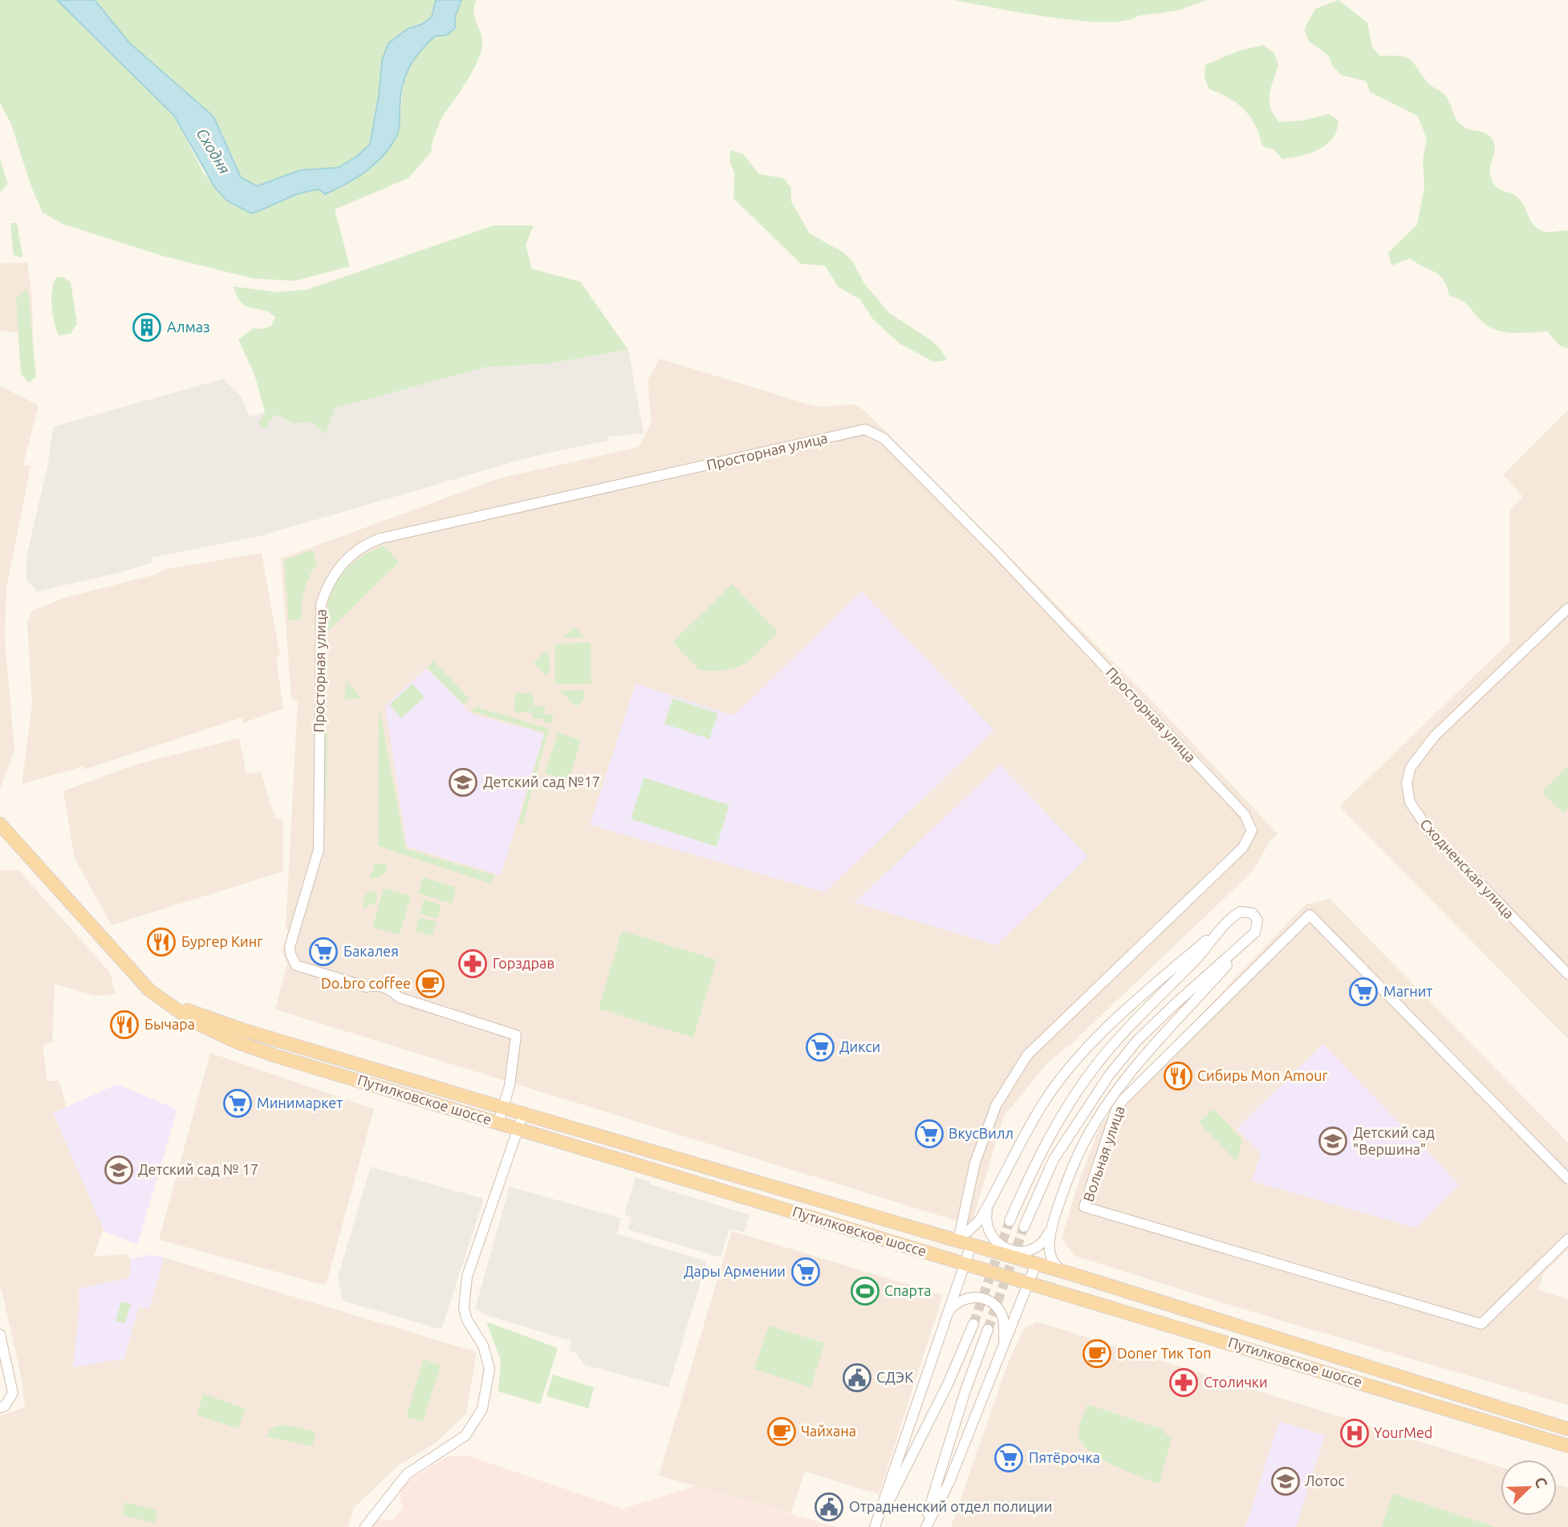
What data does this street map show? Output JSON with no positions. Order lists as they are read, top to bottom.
{
  "streets": {
    "main road": ["Путилковское шоссе"],
    "street": ["Просторная улица", "Сходненская улица", "Вольная улица"]
  },
  "crossings": [
    ["Просторная улица", "Путилковское шоссе"]
  ],
  "water": ["Сходня"],
  "places": {
    "building": ["Алмаз"],
    "school or university": [
      "Детский сад №17",
      "Детский сад \"Вершина\"",
      "Детский сад № 17",
      "Лотос"
    ],
    "restaurant": ["Бургер Кинг", "Бычара", "Сибирь Mon Amour"],
    "supermarket": [
      "Бакалея",
      "Магнит",
      "Дикси",
      "Минимаркет",
      "ВкусВилл",
      "Дары Армении",
      "Пятёрочка"
    ],
    "pharmacy": ["Горздрав", "Столички"],
    "cafe": ["Do.bro coffee", "Doner Тик Топ", "Чайхана"],
    "sports": ["Спарта"],
    "public building": ["СДЭК", "Отрадненский отдел полиции"],
    "hospital": ["YourMed"]
  },
  "north": "top right"
}
